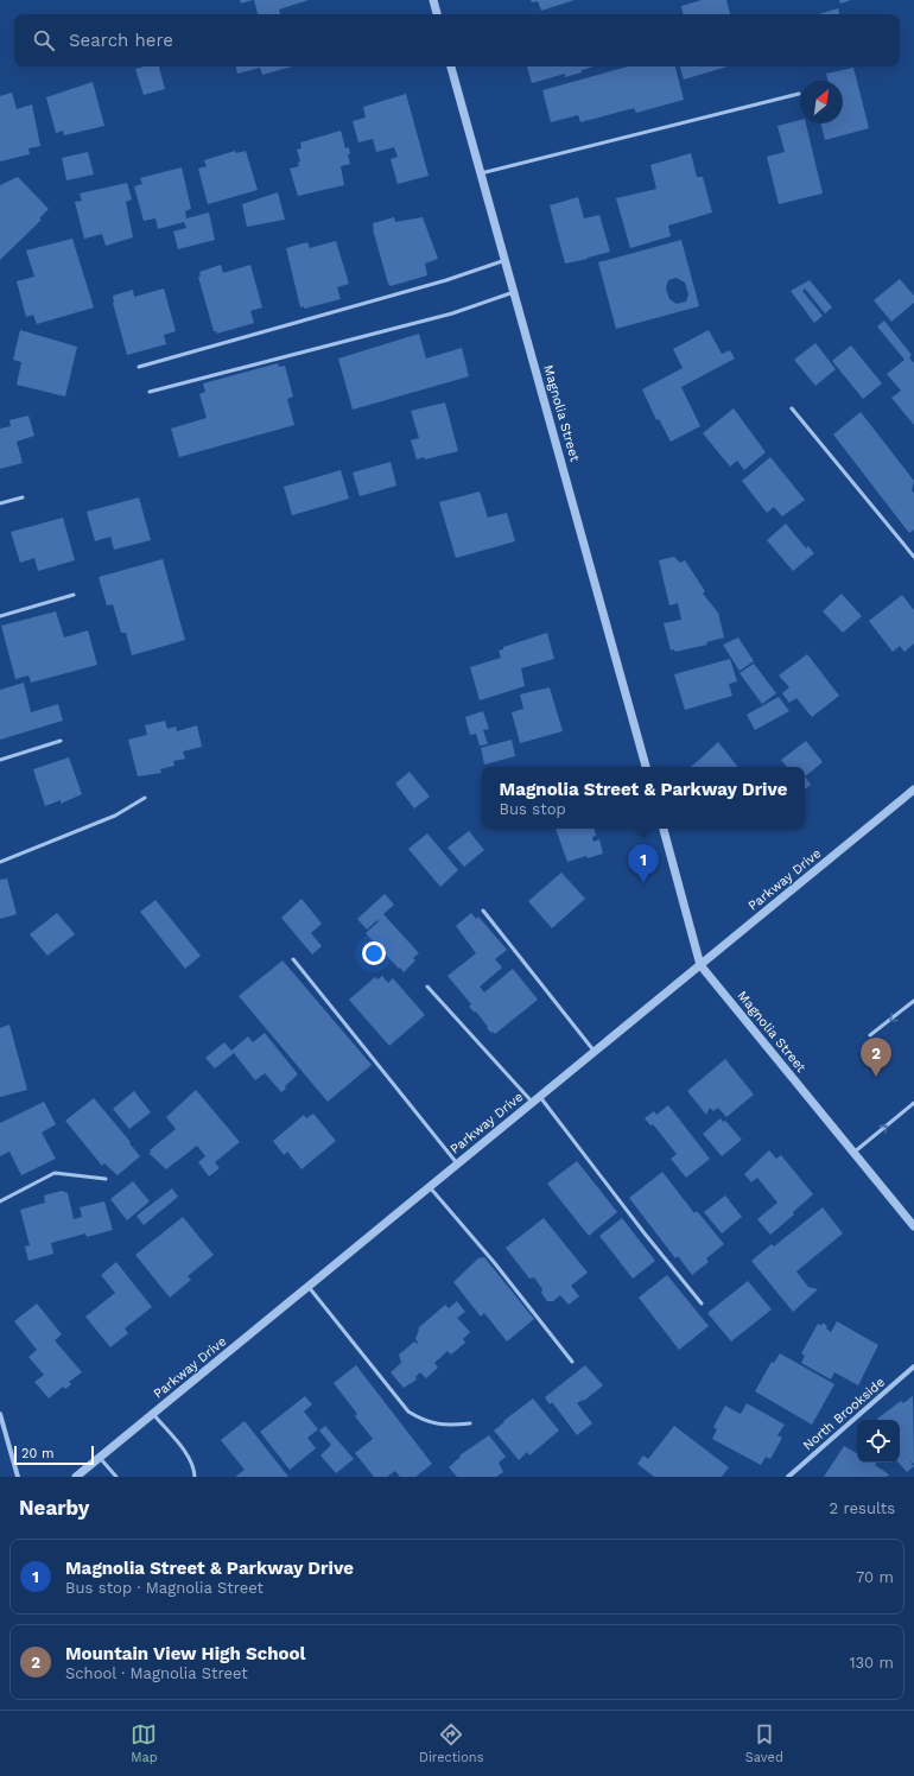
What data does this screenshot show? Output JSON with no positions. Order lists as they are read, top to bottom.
{
  "streets": {
    "street": ["Magnolia Street", "Parkway Drive", "North Brookside"]
  },
  "crossings": [
    ["Magnolia Street", "Parkway Drive"]
  ],
  "scale_bar": "20 m",
  "north": "top right",
  "page": {
    "search": "Search here",
    "popup": ["Magnolia Street & Parkway Drive", "Bus stop"],
    "pins": ["1", "2"],
    "scale": "20 m",
    "heading": ["Nearby", "2 results"],
    "list": [
      {
        "mark": "1",
        "name": "Magnolia Street & Parkway Drive",
        "note": "Bus stop · Magnolia Street",
        "value": "70 m"
      },
      {
        "mark": "2",
        "name": "Mountain View High School",
        "note": "School · Magnolia Street",
        "value": "130 m"
      }
    ],
    "nav": ["Map", "Directions", "Saved"]
  }
}
